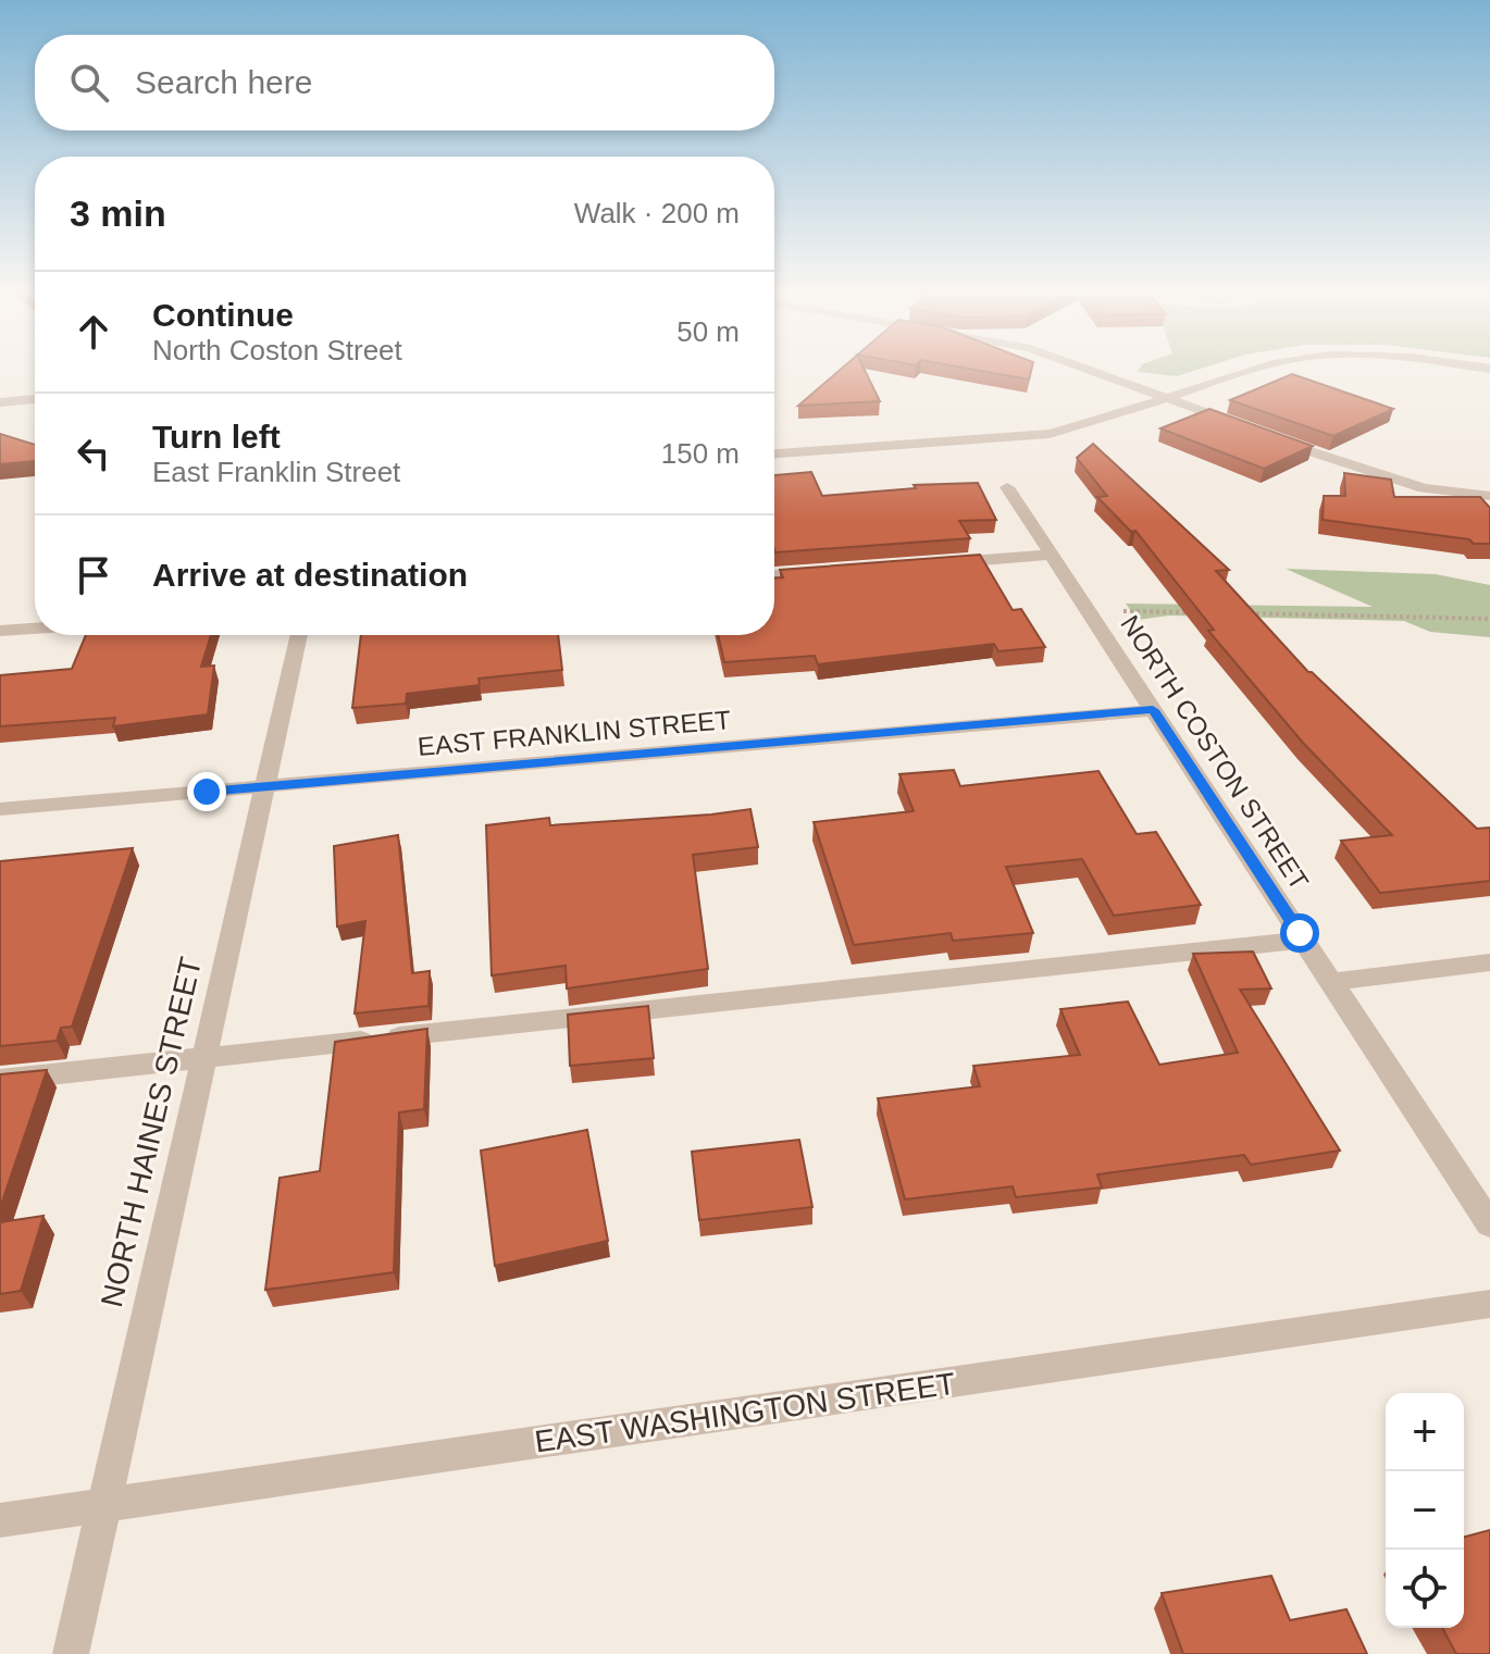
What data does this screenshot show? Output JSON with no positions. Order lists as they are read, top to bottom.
{
  "streets": {
    "street": [
      "EAST FRANKLIN STREET",
      "NORTH COSTON STREET",
      "NORTH HAINES STREET",
      "EAST WASHINGTON STREET"
    ]
  },
  "crossings": [
    ["EAST FRANKLIN STREET", "NORTH COSTON STREET"],
    ["EAST FRANKLIN STREET", "NORTH HAINES STREET"],
    ["NORTH HAINES STREET", "EAST WASHINGTON STREET"]
  ],
  "page": {
    "search": "Search here",
    "heading": ["3 min", "Walk · 200 m"],
    "list": [
      ["Continue", "North Coston Street", "50 m"],
      ["Turn left", "East Franklin Street", "150 m"],
      "Arrive at destination"
    ],
    "map_buttons": ["+", "−"]
  }
}
